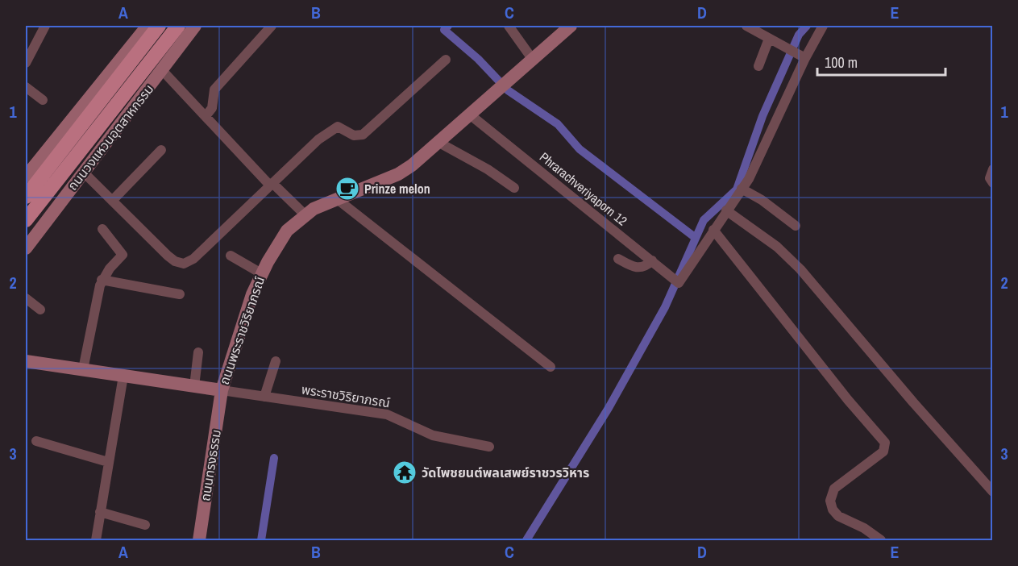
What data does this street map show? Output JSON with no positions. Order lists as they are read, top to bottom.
{
  "streets": {
    "main road": ["ถนนวงแหวนอุตสาหกรรม", "ถนนพระราชวิริยาภรณ์", "ถนนทรงธรรม"],
    "street": ["Phrarachveriyaporn 12", "พระราชวิริยาภรณ์"]
  },
  "crossings": [
    ["Phrarachveriyaporn 12", "ถนนพระราชวิริยาภรณ์"],
    ["ถนนพระราชวิริยาภรณ์", "พระราชวิริยาภรณ์"],
    ["ถนนพระราชวิริยาภรณ์", "ถนนทรงธรรม"],
    ["พระราชวิริยาภรณ์", "ถนนทรงธรรม"]
  ],
  "places": {
    "cafe": ["Prinze melon"],
    "temple": ["วัดไพชยนต์พลเสพย์ราชวรวิหาร"]
  },
  "scale_bar": "100 m",
  "grid": {
    "columns": [
      "A",
      "B",
      "C",
      "D",
      "E"
    ],
    "rows": ["1", "2", "3"]
  }
}
